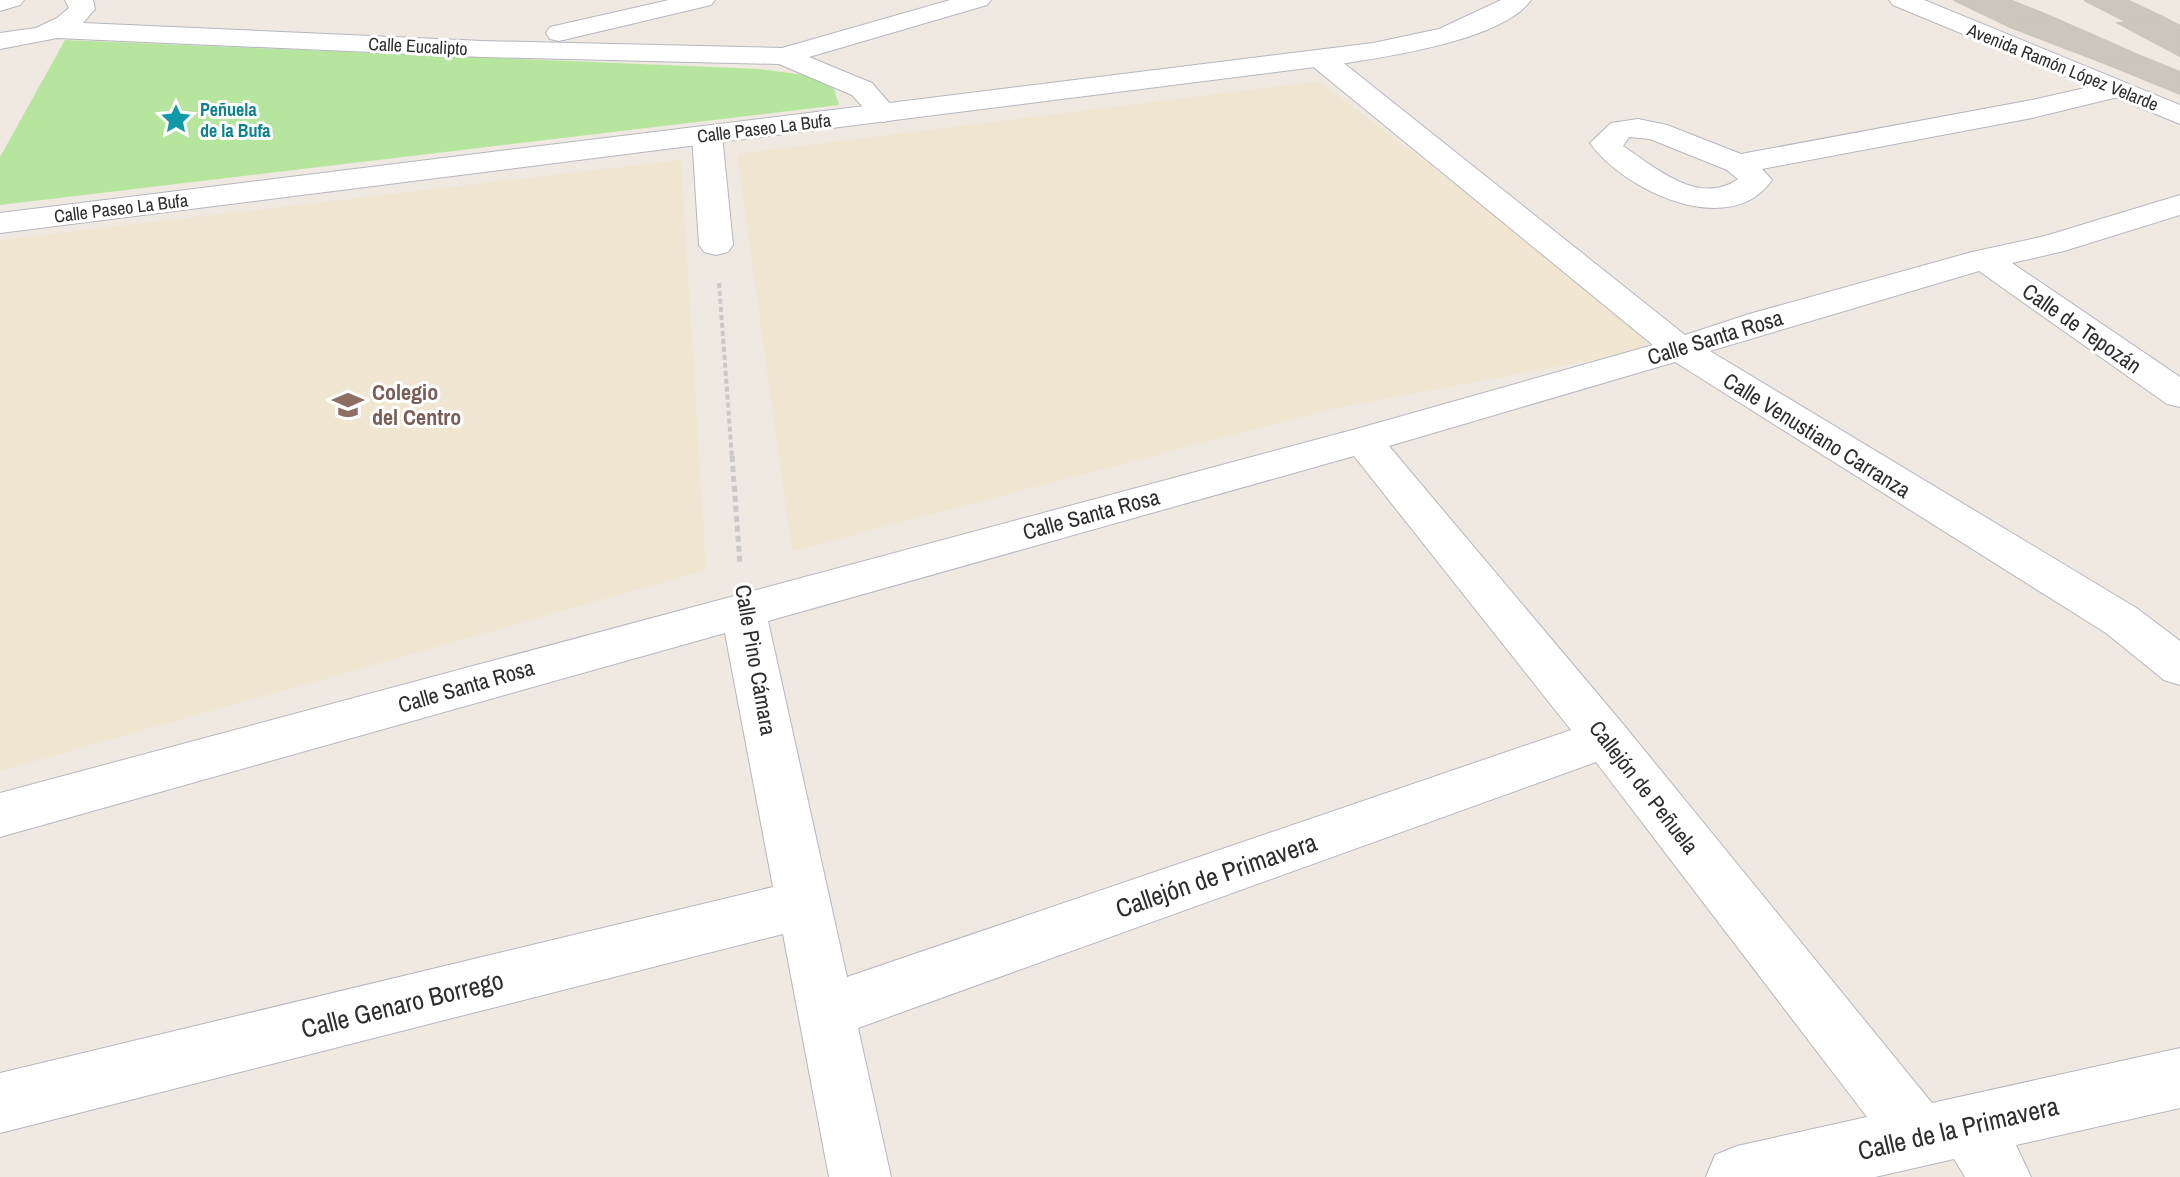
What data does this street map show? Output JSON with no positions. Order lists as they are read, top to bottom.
{
  "streets": {
    "street": [
      "Calle Eucalipto",
      "Avenida Ramón López Velarde",
      "Calle Paseo La Bufa",
      "Calle de Tepozán",
      "Calle Santa Rosa",
      "Calle Venustiano Carranza",
      "Calle Pino Cámara",
      "Callejón de Peñuela",
      "Callejón de Primavera",
      "Calle Genaro Borrego",
      "Calle de la Primavera"
    ]
  },
  "crossings": [
    ["Calle Eucalipto", "Calle Paseo La Bufa"],
    ["Calle Paseo La Bufa", "Calle Venustiano Carranza"],
    ["Calle de Tepozán", "Calle Santa Rosa"],
    ["Calle Santa Rosa", "Calle Venustiano Carranza"],
    ["Calle Santa Rosa", "Calle Pino Cámara"],
    ["Calle Santa Rosa", "Callejón de Peñuela"],
    ["Calle Pino Cámara", "Callejón de Primavera"],
    ["Calle Pino Cámara", "Calle Genaro Borrego"],
    ["Callejón de Peñuela", "Callejón de Primavera"],
    ["Callejón de Peñuela", "Calle de la Primavera"]
  ],
  "places": {
    "place": ["Peñuela de la Bufa"],
    "school or university": ["Colegio del Centro"]
  }
}
